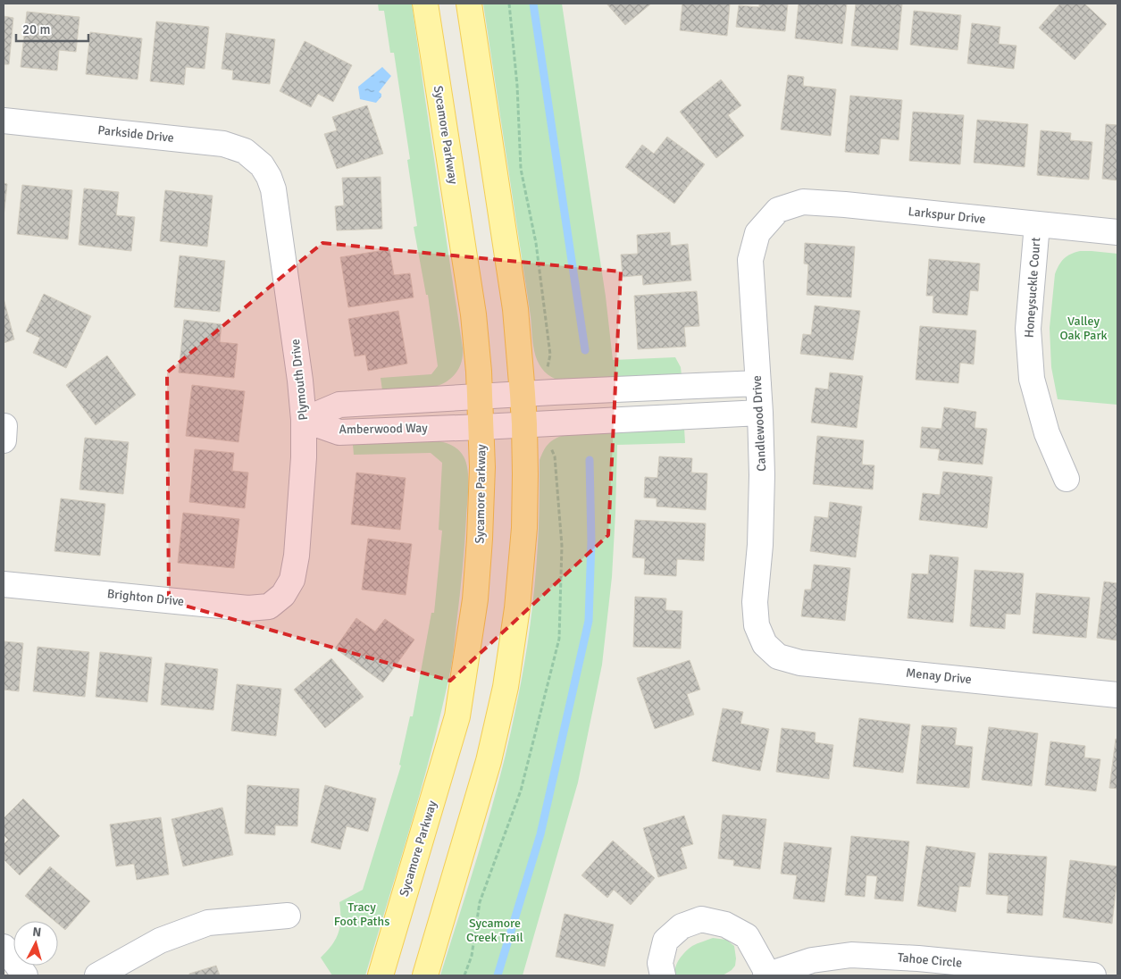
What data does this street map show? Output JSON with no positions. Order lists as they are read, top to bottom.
{
  "streets": {
    "main road": ["Sycamore Parkway"],
    "street": [
      "Parkside Drive",
      "Larkspur Drive",
      "Honeysuckle Court",
      "Plymouth Drive",
      "Candlewood Drive",
      "Amberwood Way",
      "Brighton Drive",
      "Menay Drive",
      "Tahoe Circle"
    ]
  },
  "crossings": [
    ["Parkside Drive", "Plymouth Drive"],
    ["Sycamore Parkway", "Amberwood Way"],
    ["Larkspur Drive", "Honeysuckle Court"],
    ["Larkspur Drive", "Candlewood Drive"],
    ["Plymouth Drive", "Amberwood Way"],
    ["Plymouth Drive", "Brighton Drive"],
    ["Candlewood Drive", "Amberwood Way"],
    ["Candlewood Drive", "Menay Drive"]
  ],
  "parks": ["Valley Oak Park", "Tracy Foot Paths", "Sycamore Creek Trail"],
  "scale_bar": "20 m",
  "north": "top"
}
